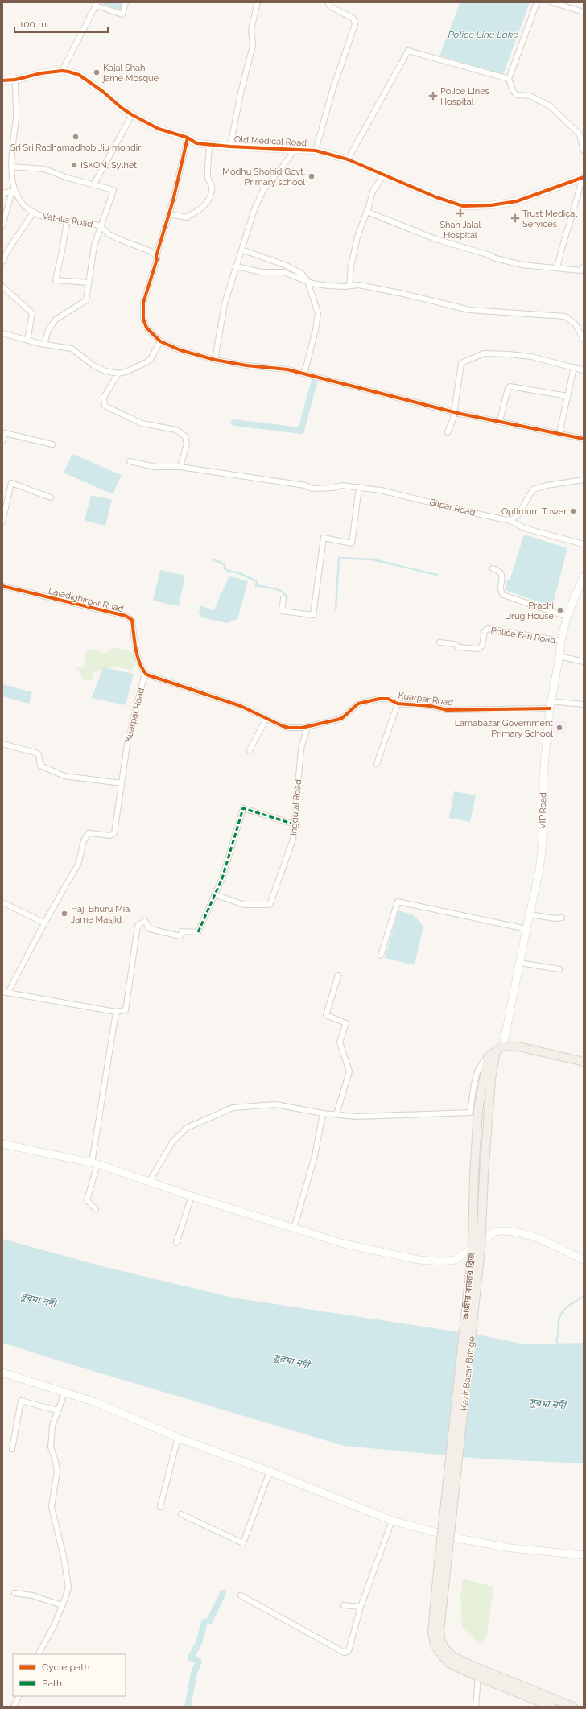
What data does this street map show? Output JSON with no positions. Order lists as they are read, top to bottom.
{
  "streets": {
    "main road": ["কাজীর বাজার ব্রিজ", "Kazir Bazar Bridge"],
    "street": [
      "Old Medical Road",
      "Vatalia Road",
      "Bilpar Road",
      "Laladighirpar Road",
      "Police Fari Road",
      "Kuarpar Road",
      "Inggulal Road",
      "VIP Road"
    ]
  },
  "crossings": [
    ["Old Medical Road", "Vatalia Road"],
    ["Laladighirpar Road", "Kuarpar Road"],
    ["Police Fari Road", "VIP Road"],
    ["Kuarpar Road", "Inggulal Road"],
    ["Kuarpar Road", "VIP Road"],
    ["VIP Road", "Kazir Bazar Bridge"],
    ["কাজীর বাজার ব্রিজ", "Kazir Bazar Bridge"]
  ],
  "water": ["Police Line Lake", "সুরমা নদী"],
  "places": {
    "other": [
      "Kajal Shah jame Mosque",
      "Sri Sri Radhamadhob Jiu mondir",
      "ISKON, Sylhet",
      "Modhu Shohid Govt. Primary school",
      "Optimum Tower",
      "Prachi Drug House",
      "Lamabazar Government Primary School",
      "Haji Bhuru Mia Jame Masjid"
    ],
    "health": ["Police Lines Hospital", "Shah Jalal Hospital", "Trust Medical Services"]
  },
  "legend": ["Cycle path", "Path"],
  "scale_bar": "100 m"
}
